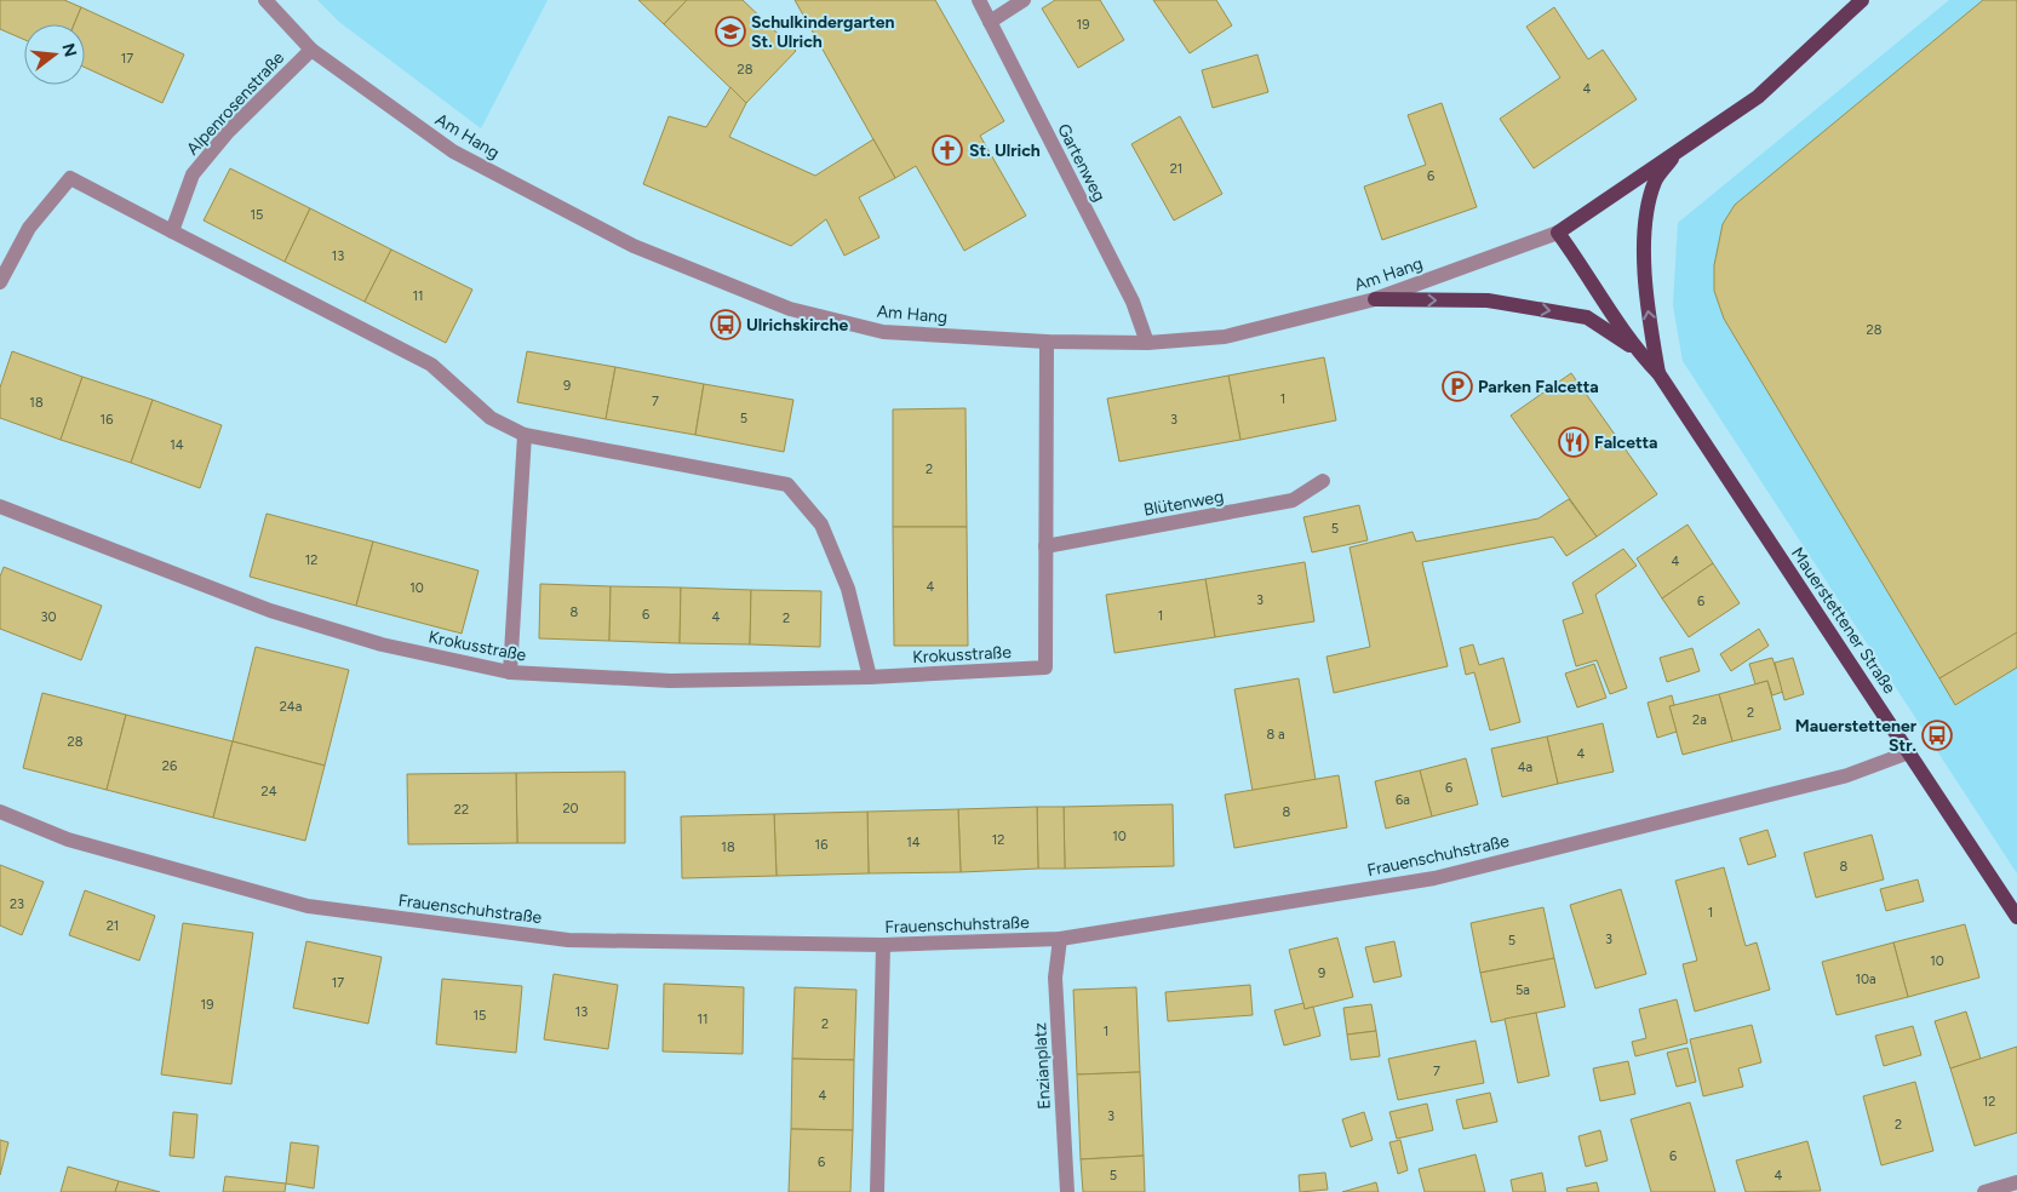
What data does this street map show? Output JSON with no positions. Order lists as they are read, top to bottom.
{
  "streets": {
    "main road": ["Mauerstettener Straße"],
    "street": [
      "Alpenrosenstraße",
      "Am Hang",
      "Gartenweg",
      "Blütenweg",
      "Krokusstraße",
      "Frauenschuhstraße",
      "Enzianplatz"
    ]
  },
  "crossings": [
    ["Alpenrosenstraße", "Am Hang"],
    ["Am Hang", "Gartenweg"],
    ["Am Hang", "Mauerstettener Straße"],
    ["Blütenweg", "Krokusstraße"],
    ["Mauerstettener Straße", "Frauenschuhstraße"],
    ["Frauenschuhstraße", "Enzianplatz"]
  ],
  "places": {
    "school or university": ["Schulkindergarten St. Ulrich"],
    "church": ["St. Ulrich"],
    "bus stop": ["Ulrichskirche", "Mauerstettener Str."],
    "parking": ["Parken Falcetta"],
    "restaurant": ["Falcetta"]
  },
  "house_numbers": [
    "19",
    "17",
    "28",
    "4",
    "21",
    "6",
    "15",
    "13",
    "11",
    "28",
    "9",
    "1",
    "7",
    "18",
    "5",
    "16",
    "3",
    "14",
    "2",
    "5",
    "12",
    "4",
    "4",
    "10",
    "3",
    "6",
    "8",
    "6",
    "1",
    "30",
    "4",
    "2",
    "24a",
    "2",
    "2a",
    "8 a",
    "28",
    "4",
    "26",
    "4a",
    "6",
    "24",
    "6a",
    "20",
    "22",
    "8",
    "10",
    "12",
    "14",
    "16",
    "18",
    "8",
    "23",
    "1",
    "21",
    "3",
    "5",
    "10",
    "9",
    "10a",
    "17",
    "5a",
    "19",
    "13",
    "15",
    "11",
    "2",
    "1",
    "7",
    "4",
    "12",
    "3",
    "2",
    "6",
    "6",
    "5",
    "4"
  ],
  "north": "right"
}
